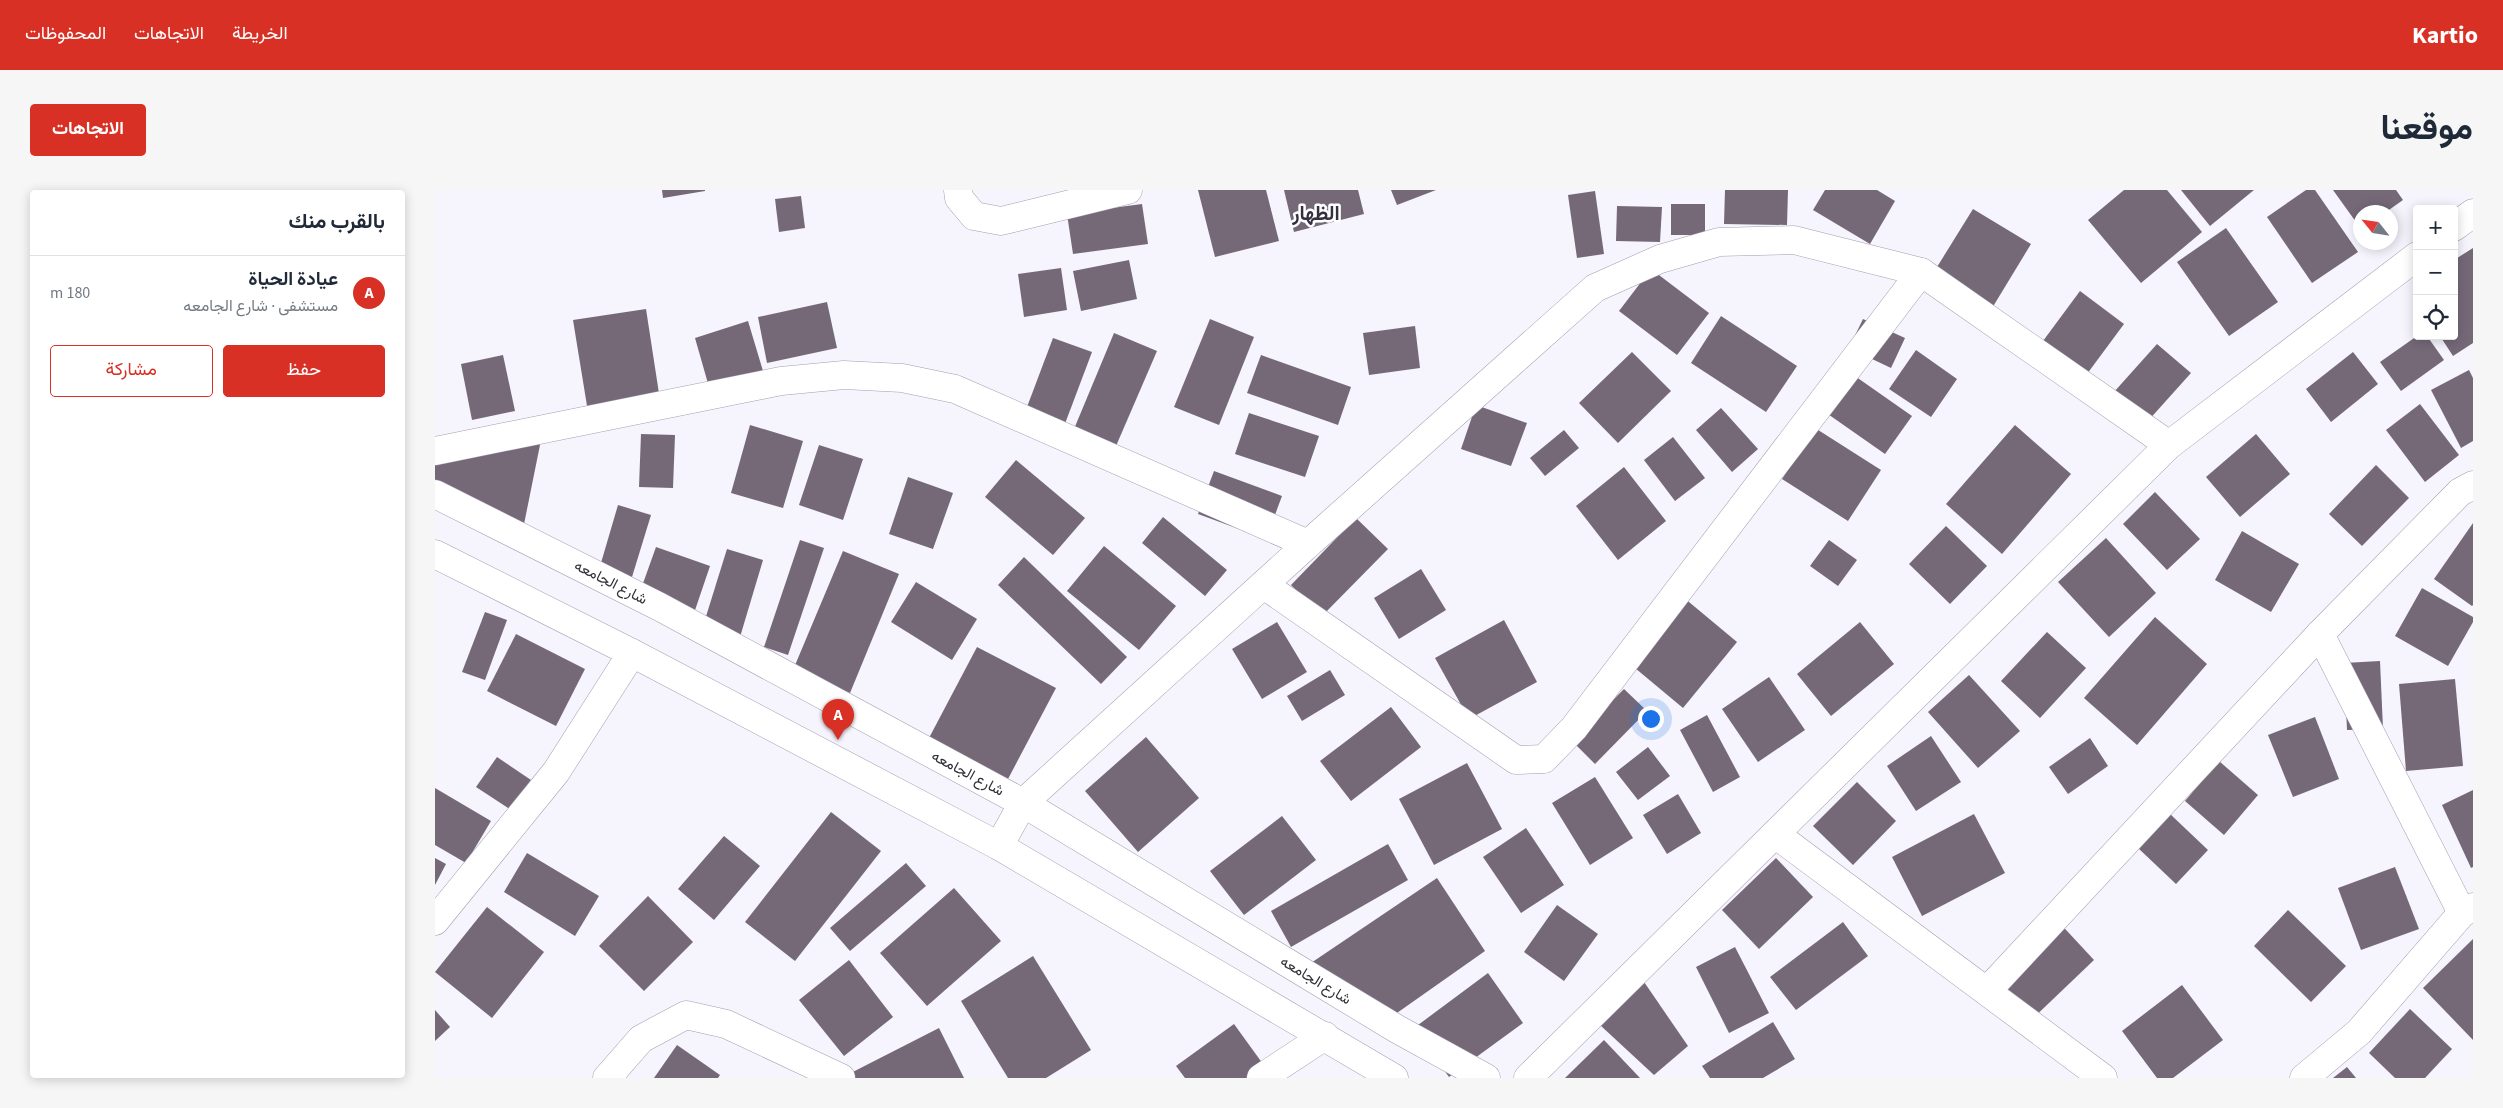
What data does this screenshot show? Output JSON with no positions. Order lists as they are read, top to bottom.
{
  "streets": {
    "street": ["شارع الجامعه"]
  },
  "districts": ["الظهار"],
  "north": "top left",
  "page": {
    "header": "Kartio",
    "nav": ["الخريطة", "الاتجاهات", "المحفوظات"],
    "title": "موقعنا",
    "buttons": [
      "الاتجاهات",
      ["حفظ", "مشاركة"]
    ],
    "heading": "بالقرب منك",
    "map_buttons": ["+", "−"],
    "list": [
      {
        "mark": "A",
        "name": "عيادة الحياة",
        "note": "مستشفى · شارع الجامعه",
        "value": "180 m"
      }
    ],
    "pins": "A"
  }
}
